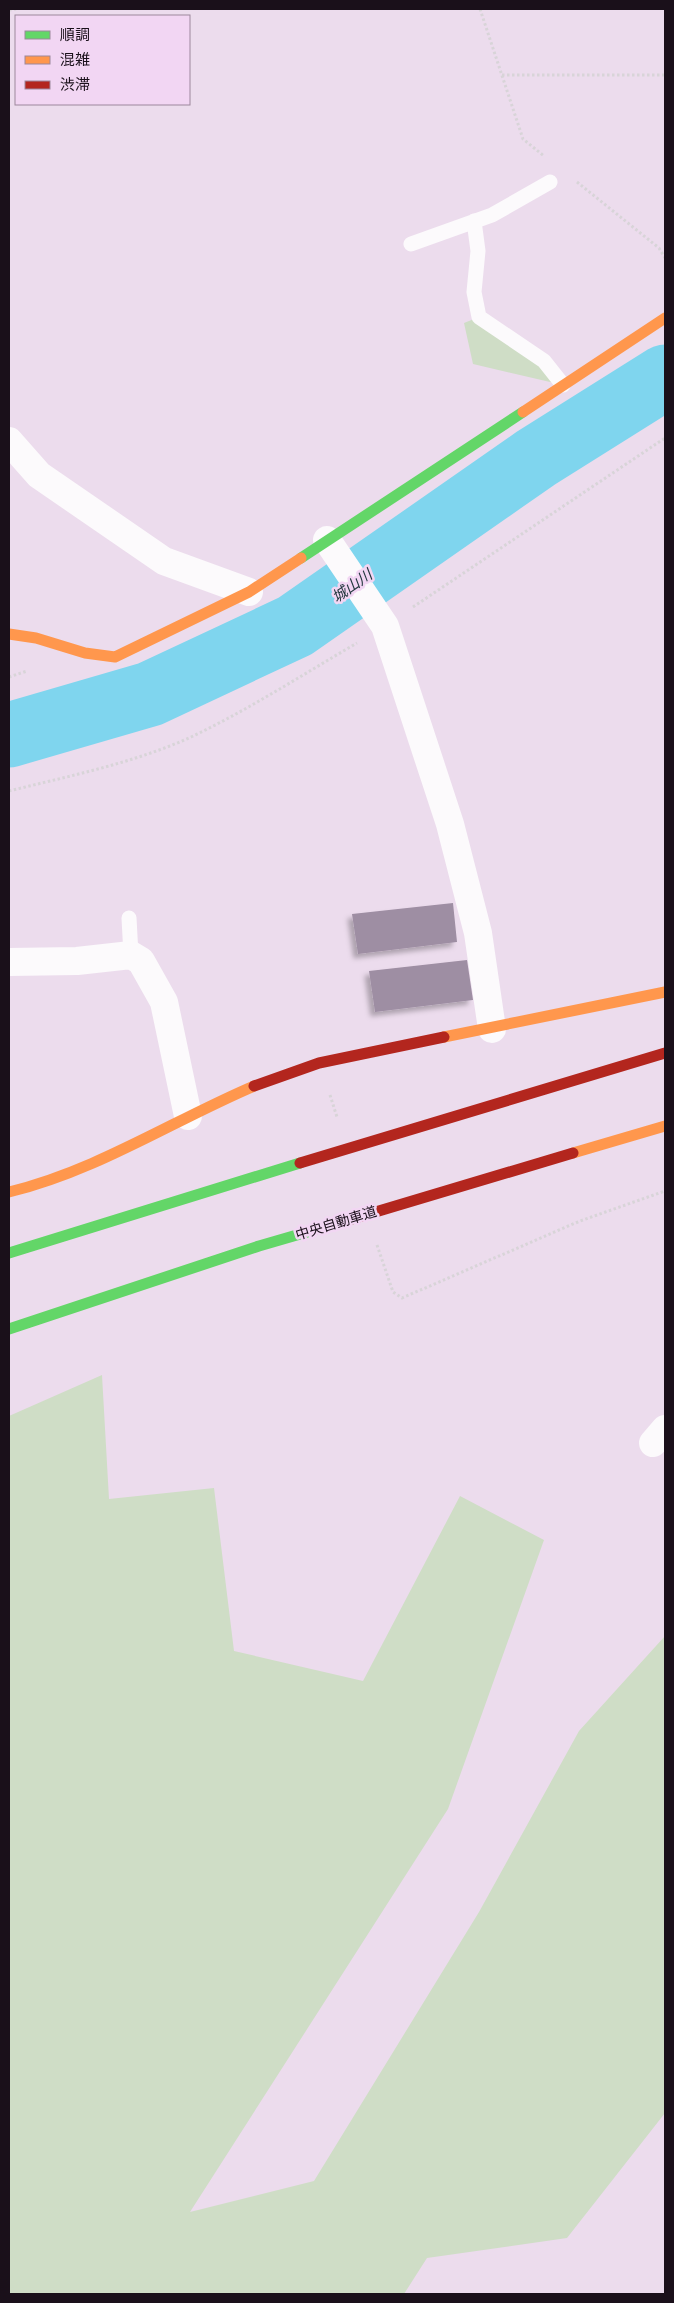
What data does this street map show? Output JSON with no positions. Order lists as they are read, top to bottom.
{
  "streets": {
    "main road": ["中央自動車道"]
  },
  "water": ["城山川"],
  "legend": ["順調", "混雑", "渋滞"]
}
